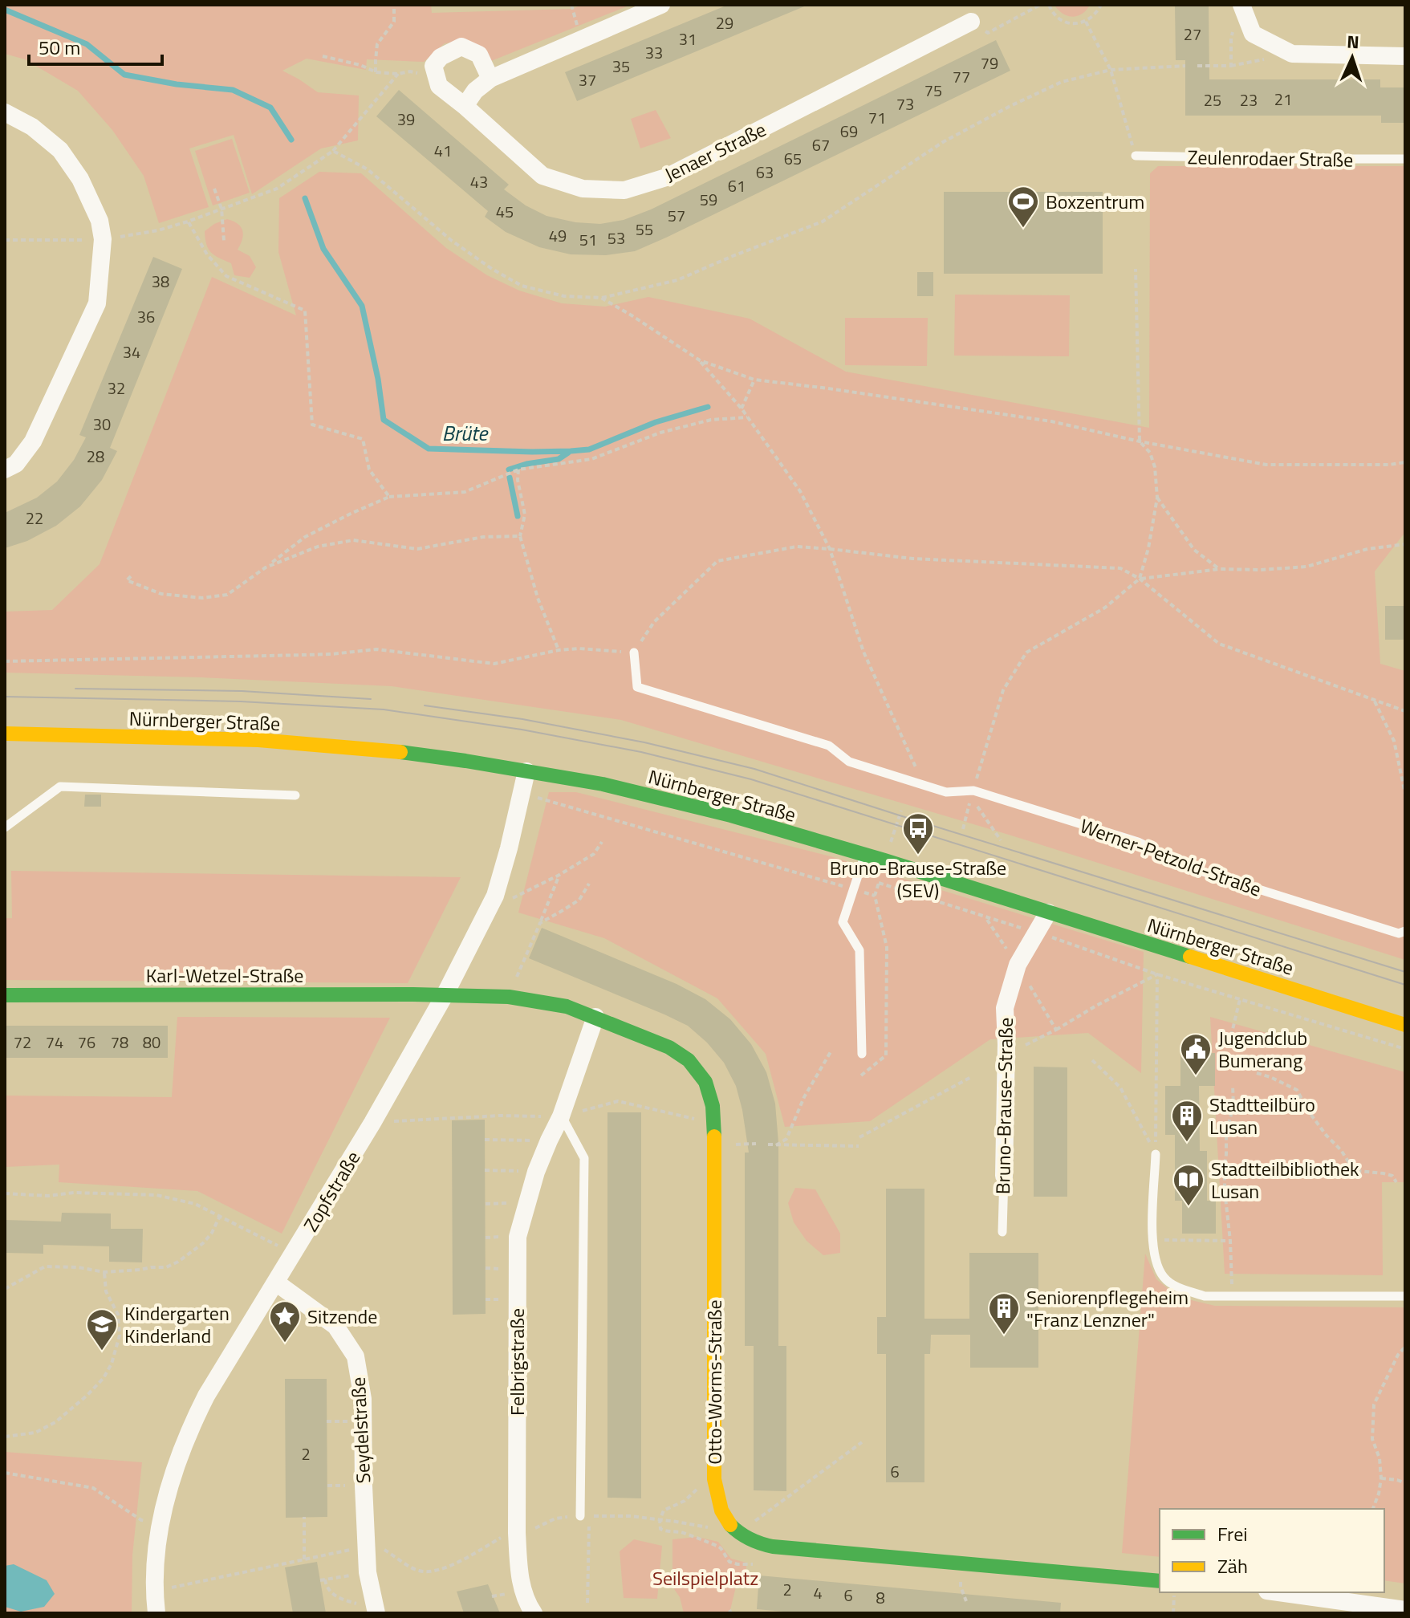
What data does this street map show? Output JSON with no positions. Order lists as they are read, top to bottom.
{
  "streets": {
    "street": [
      "Jenaer Straße",
      "Nürnberger Straße",
      "Karl-Wetzel-Straße",
      "Bruno-Brause-Straße",
      "Zopfstraße",
      "Felbrigstraße",
      "Otto-Worms-Straße",
      "Seydelstraße"
    ],
    "lane": ["Zeulenrodaer Straße", "Werner-Petzold-Straße"]
  },
  "crossings": [
    ["Nürnberger Straße", "Bruno-Brause-Straße"],
    ["Nürnberger Straße", "Zopfstraße"],
    ["Karl-Wetzel-Straße", "Zopfstraße"],
    ["Karl-Wetzel-Straße", "Otto-Worms-Straße"],
    ["Zopfstraße", "Otto-Worms-Straße"],
    ["Zopfstraße", "Seydelstraße"],
    ["Felbrigstraße", "Otto-Worms-Straße"]
  ],
  "water": ["Brüte"],
  "parks": ["Seilspielplatz"],
  "places": {
    "sports": ["Boxzentrum"],
    "bus stop": ["Bruno-Brause-Straße (SEV)"],
    "public building": ["Jugendclub Bumerang"],
    "building": ["Stadtteilbüro Lusan", "Seniorenpflegeheim \"Franz Lenzner\""],
    "library": ["Stadtteilbibliothek Lusan"],
    "place": ["Sitzende"],
    "school or university": ["Kindergarten Kinderland"]
  },
  "house_numbers": [
    "29",
    "27",
    "31",
    "33",
    "79",
    "35",
    "77",
    "37",
    "75",
    "21",
    "25",
    "23",
    "73",
    "71",
    "39",
    "69",
    "67",
    "41",
    "65",
    "63",
    "43",
    "61",
    "59",
    "45",
    "57",
    "55",
    "49",
    "53",
    "51",
    "38",
    "36",
    "34",
    "32",
    "30",
    "28",
    "22",
    "72",
    "74",
    "76",
    "78",
    "80",
    "2",
    "6",
    "2",
    "4",
    "6",
    "8"
  ],
  "legend": ["Frei", "Zäh"],
  "scale_bar": "50 m",
  "north": "top"
}
